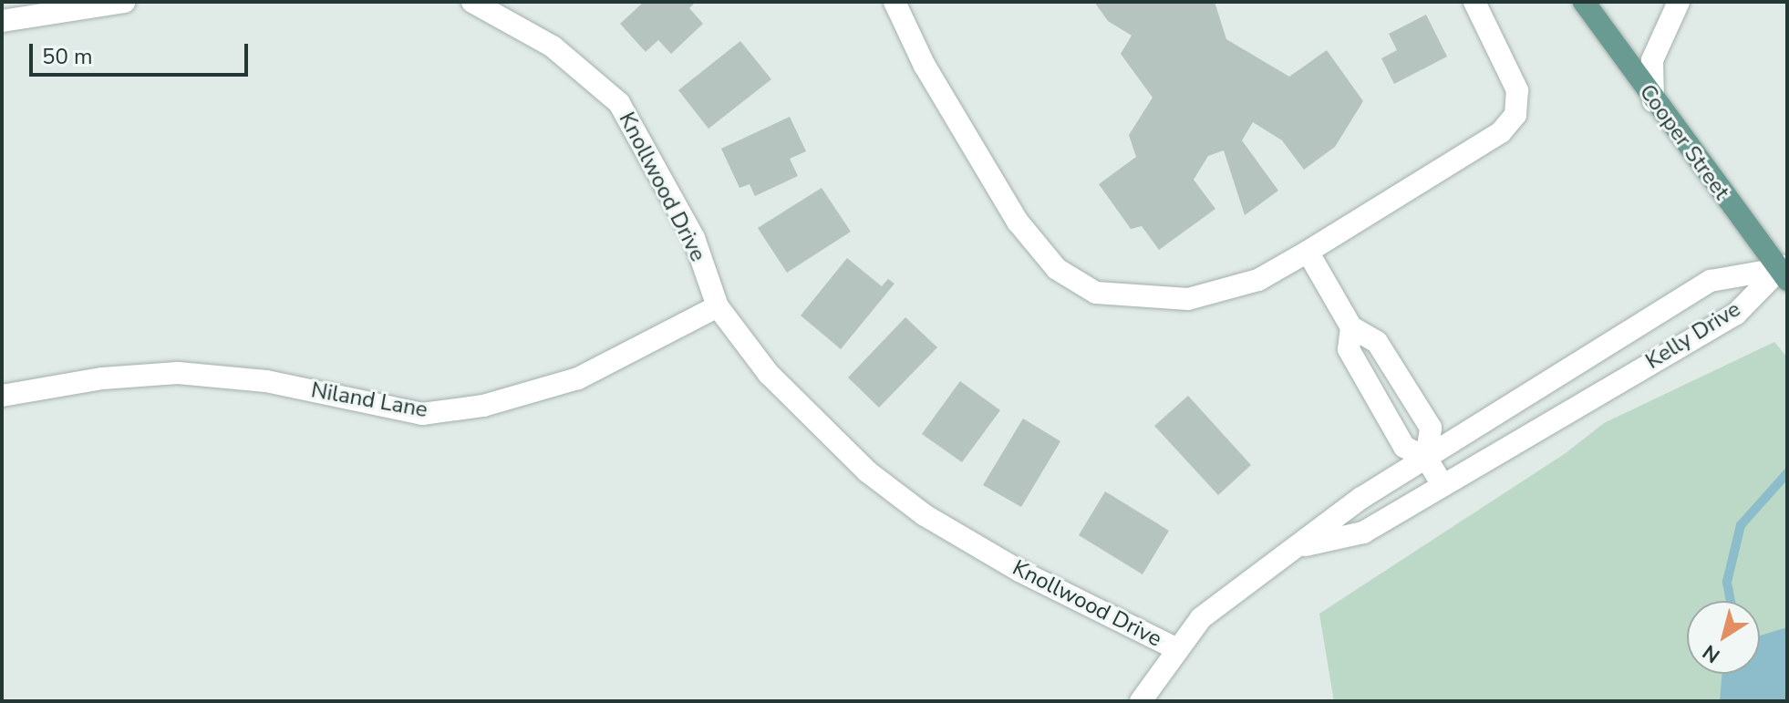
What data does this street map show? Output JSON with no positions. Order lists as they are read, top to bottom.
{
  "streets": {
    "main road": ["Cooper Street"],
    "street": ["Knollwood Drive", "Kelly Drive", "Niland Lane"]
  },
  "crossings": [
    ["Cooper Street", "Kelly Drive"],
    ["Knollwood Drive", "Kelly Drive"],
    ["Knollwood Drive", "Niland Lane"]
  ],
  "scale_bar": "50 m",
  "north": "bottom left"
}
